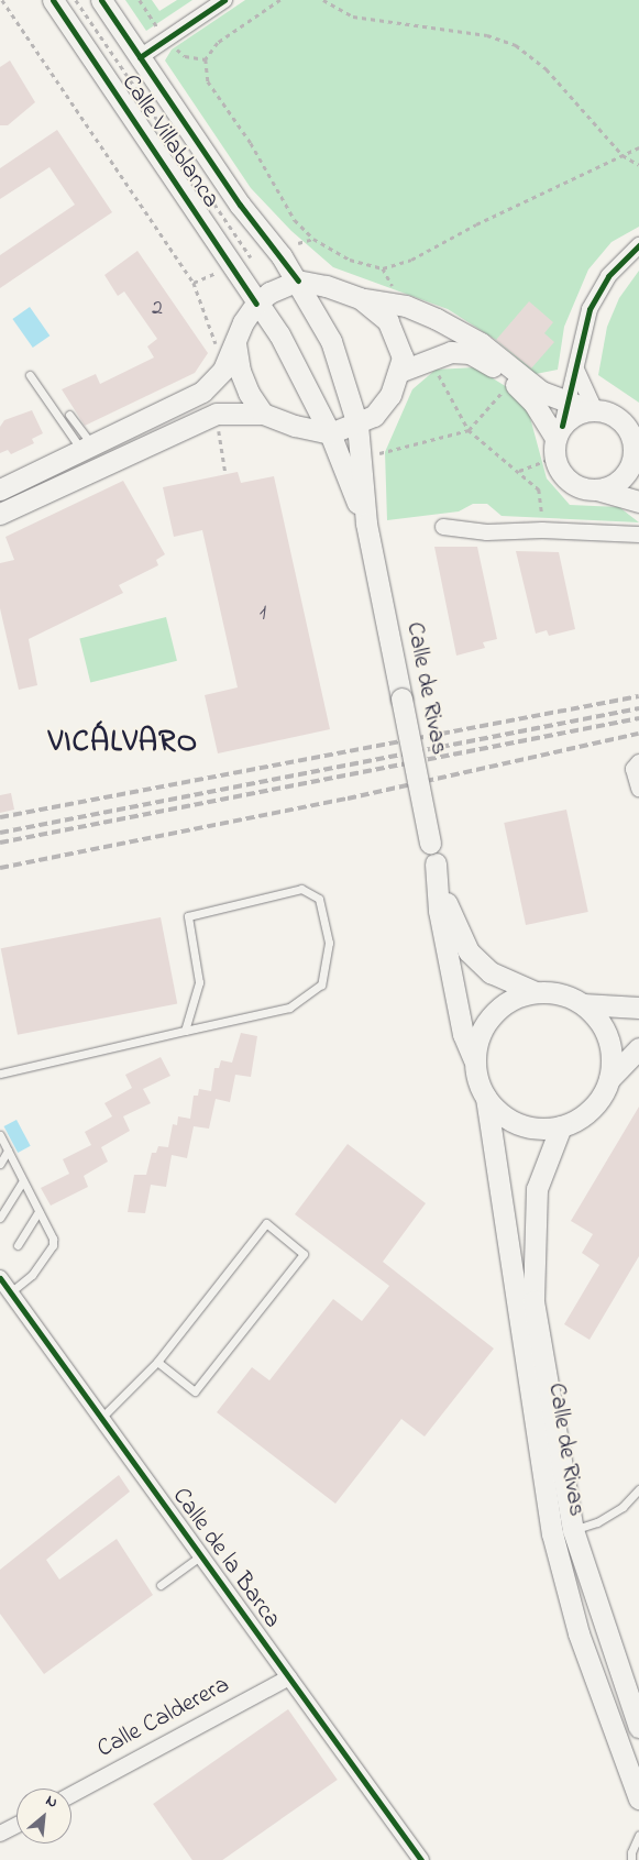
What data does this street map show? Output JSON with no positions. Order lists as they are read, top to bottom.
{
  "streets": {
    "main road": ["Calle Villablanca", "Calle de Rivas"],
    "street": ["Calle de la Barca", "Calle Calderera"]
  },
  "crossings": [
    ["Calle Villablanca", "Calle de Rivas"],
    ["Calle de la Barca", "Calle Calderera"]
  ],
  "districts": ["VICÁLVARO"],
  "house_numbers": ["2", "1"],
  "north": "top right"
}
